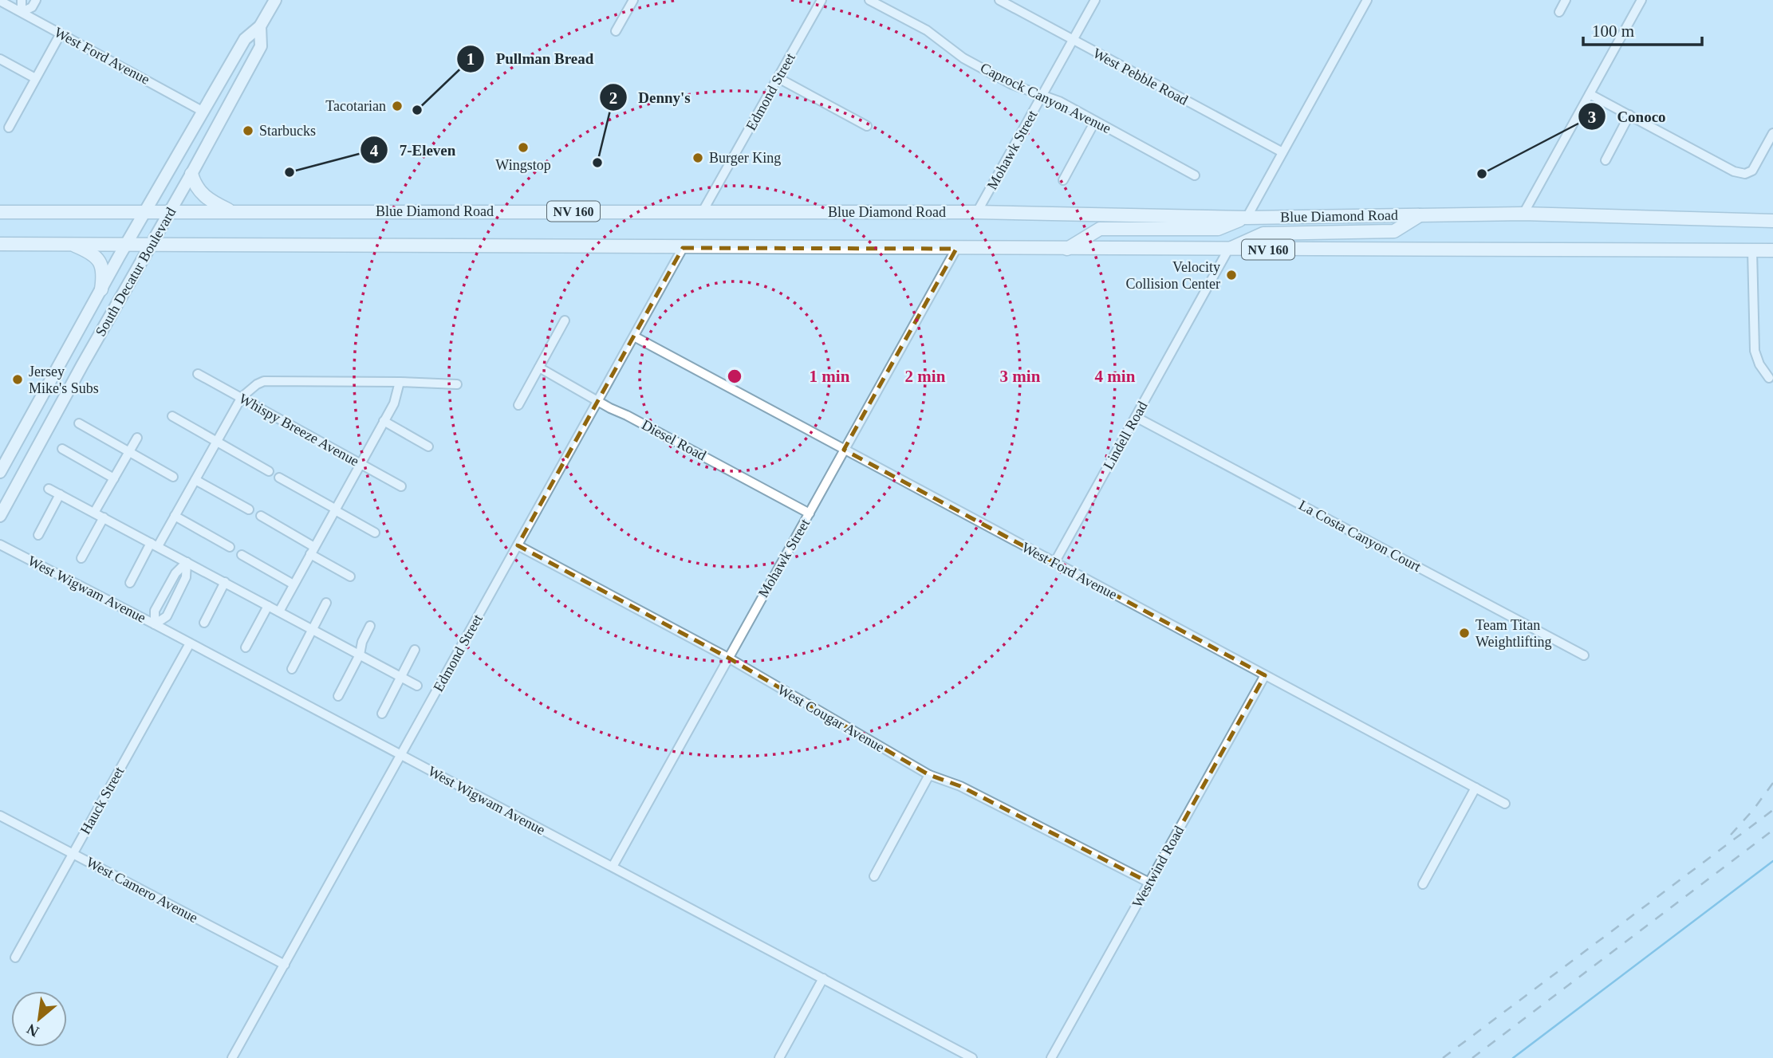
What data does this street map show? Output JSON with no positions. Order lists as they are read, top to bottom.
{
  "streets": {
    "highway": ["Blue Diamond Road", "NV 160"],
    "main road": ["South Decatur Boulevard"],
    "street": [
      "West Ford Avenue",
      "West Pebble Road",
      "Edmond Street",
      "Caprock Canyon Avenue",
      "Mohawk Street",
      "Whispy Breeze Avenue",
      "Lindell Road",
      "Diesel Road",
      "La Costa Canyon Court",
      "West Wigwam Avenue",
      "West Cougar Avenue",
      "Hauck Street",
      "Westwind Road",
      "West Camero Avenue"
    ]
  },
  "crossings": [
    ["West Ford Avenue", "Edmond Street"],
    ["West Ford Avenue", "Mohawk Street"],
    ["West Ford Avenue", "South Decatur Boulevard"],
    ["West Ford Avenue", "Lindell Road"],
    ["West Ford Avenue", "Westwind Road"],
    ["West Pebble Road", "Mohawk Street"],
    ["Edmond Street", "Blue Diamond Road"],
    ["Edmond Street", "NV 160"],
    ["Edmond Street", "Diesel Road"],
    ["Edmond Street", "West Wigwam Avenue"],
    ["Edmond Street", "West Cougar Avenue"],
    ["Edmond Street", "West Camero Avenue"],
    ["Caprock Canyon Avenue", "Mohawk Street"],
    ["Mohawk Street", "Blue Diamond Road"],
    ["Mohawk Street", "NV 160"],
    ["Mohawk Street", "Diesel Road"],
    ["Mohawk Street", "West Wigwam Avenue"],
    ["Mohawk Street", "West Cougar Avenue"],
    ["Blue Diamond Road", "South Decatur Boulevard"],
    ["NV 160", "South Decatur Boulevard"],
    ["NV 160", "Lindell Road"],
    ["Lindell Road", "La Costa Canyon Court"],
    ["West Wigwam Avenue", "Hauck Street"],
    ["West Cougar Avenue", "Westwind Road"],
    ["Hauck Street", "West Camero Avenue"]
  ],
  "places": [
    "Tacotarian",
    "Pullman Bread",
    "Starbucks",
    "Wingstop",
    "Burger King",
    "Denny's",
    "7-Eleven",
    "Conoco",
    "Velocity Collision Center",
    "Jersey Mike's Subs",
    "Team Titan Weightlifting"
  ],
  "scale_bar": "100 m",
  "north": "bottom left",
  "rings": [
    "1 min",
    "2 min",
    "3 min",
    "4 min"
  ]
}
